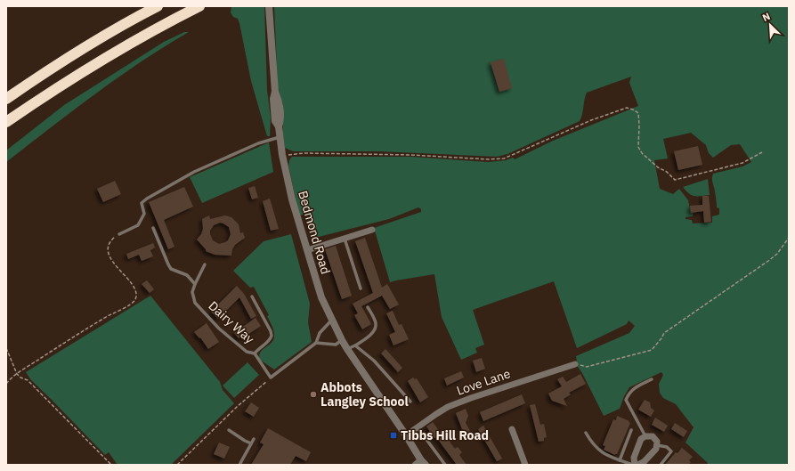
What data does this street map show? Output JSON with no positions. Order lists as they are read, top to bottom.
{
  "streets": {
    "street": ["Bedmond Road", "Love Lane"],
    "lane": ["Dairy Way"]
  },
  "places": {
    "other": ["Abbots Langley School"],
    "transit": ["Tibbs Hill Road"]
  },
  "north": "top left"
}
